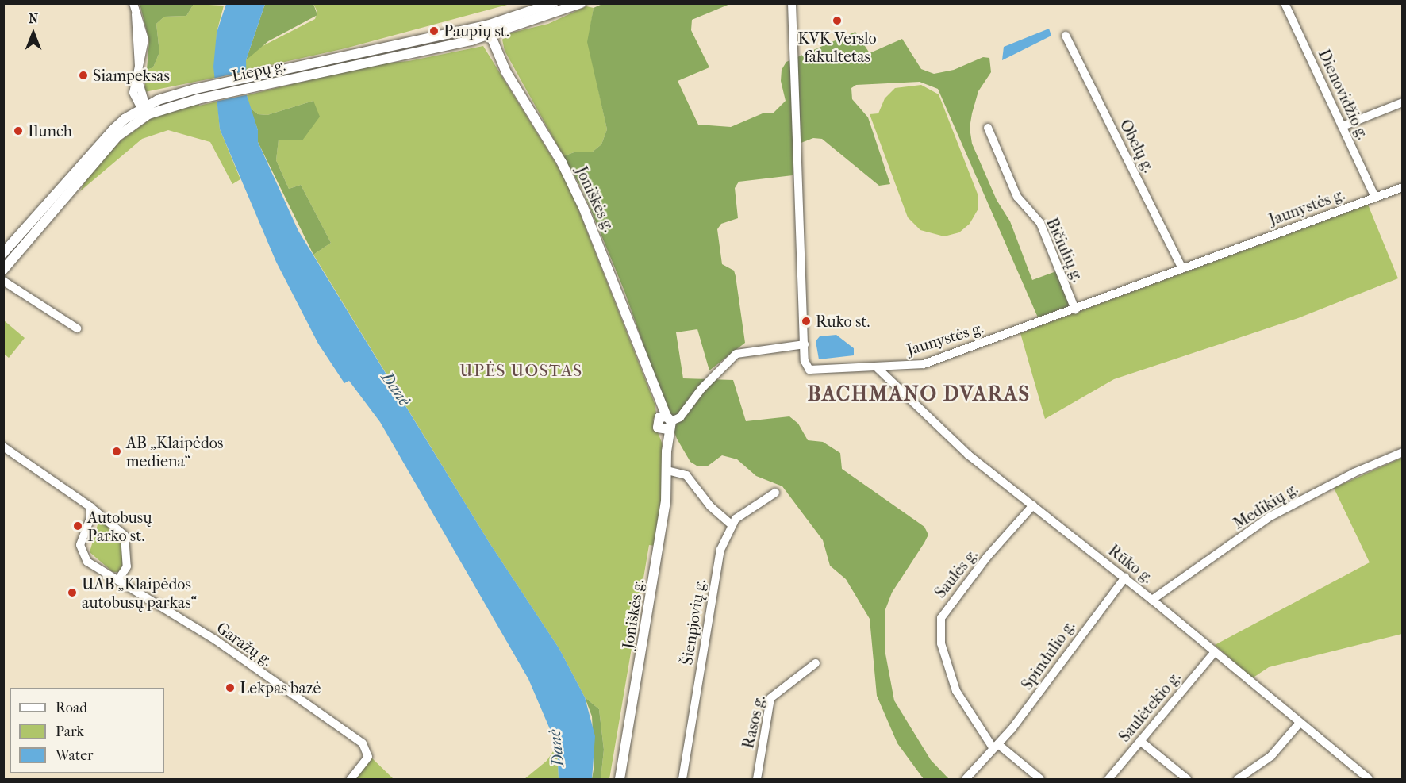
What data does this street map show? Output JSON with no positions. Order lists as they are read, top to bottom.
{
  "streets": {
    "main road": ["Liepų g.", "Joniškės g."],
    "street": [
      "Dienovidžio g.",
      "Obelų g.",
      "Jaunystės g.",
      "Bičiulių g.",
      "Medikių g.",
      "Rūko g.",
      "Saulės g.",
      "Šienpjovių g.",
      "Garažų g.",
      "Spindulio g.",
      "Saulėtekio g.",
      "Rasos g."
    ]
  },
  "crossings": [
    ["Liepų g.", "Joniškės g."],
    ["Dienovidžio g.", "Jaunystės g."],
    ["Obelų g.", "Jaunystės g."],
    ["Jaunystės g.", "Bičiulių g."],
    ["Jaunystės g.", "Rūko g."],
    ["Medikių g.", "Rūko g."],
    ["Rūko g.", "Saulės g."],
    ["Rūko g.", "Spindulio g."],
    ["Rūko g.", "Saulėtekio g."],
    ["Saulės g.", "Spindulio g."]
  ],
  "districts": ["UPĖS UOSTAS", "BACHMANO DVARAS"],
  "water": ["Danė"],
  "places": [
    "KVK Verslo fakultetas",
    "Paupių st.",
    "Siampeksas",
    "Ilunch",
    "Rūko st.",
    "AB „Klaipėdos mediena“",
    "Autobusų Parko st.",
    "UAB „Klaipėdos autobusų parkas“",
    "Lekpas bazė"
  ],
  "legend": ["Road", "Park", "Water"],
  "north": "top"
}
